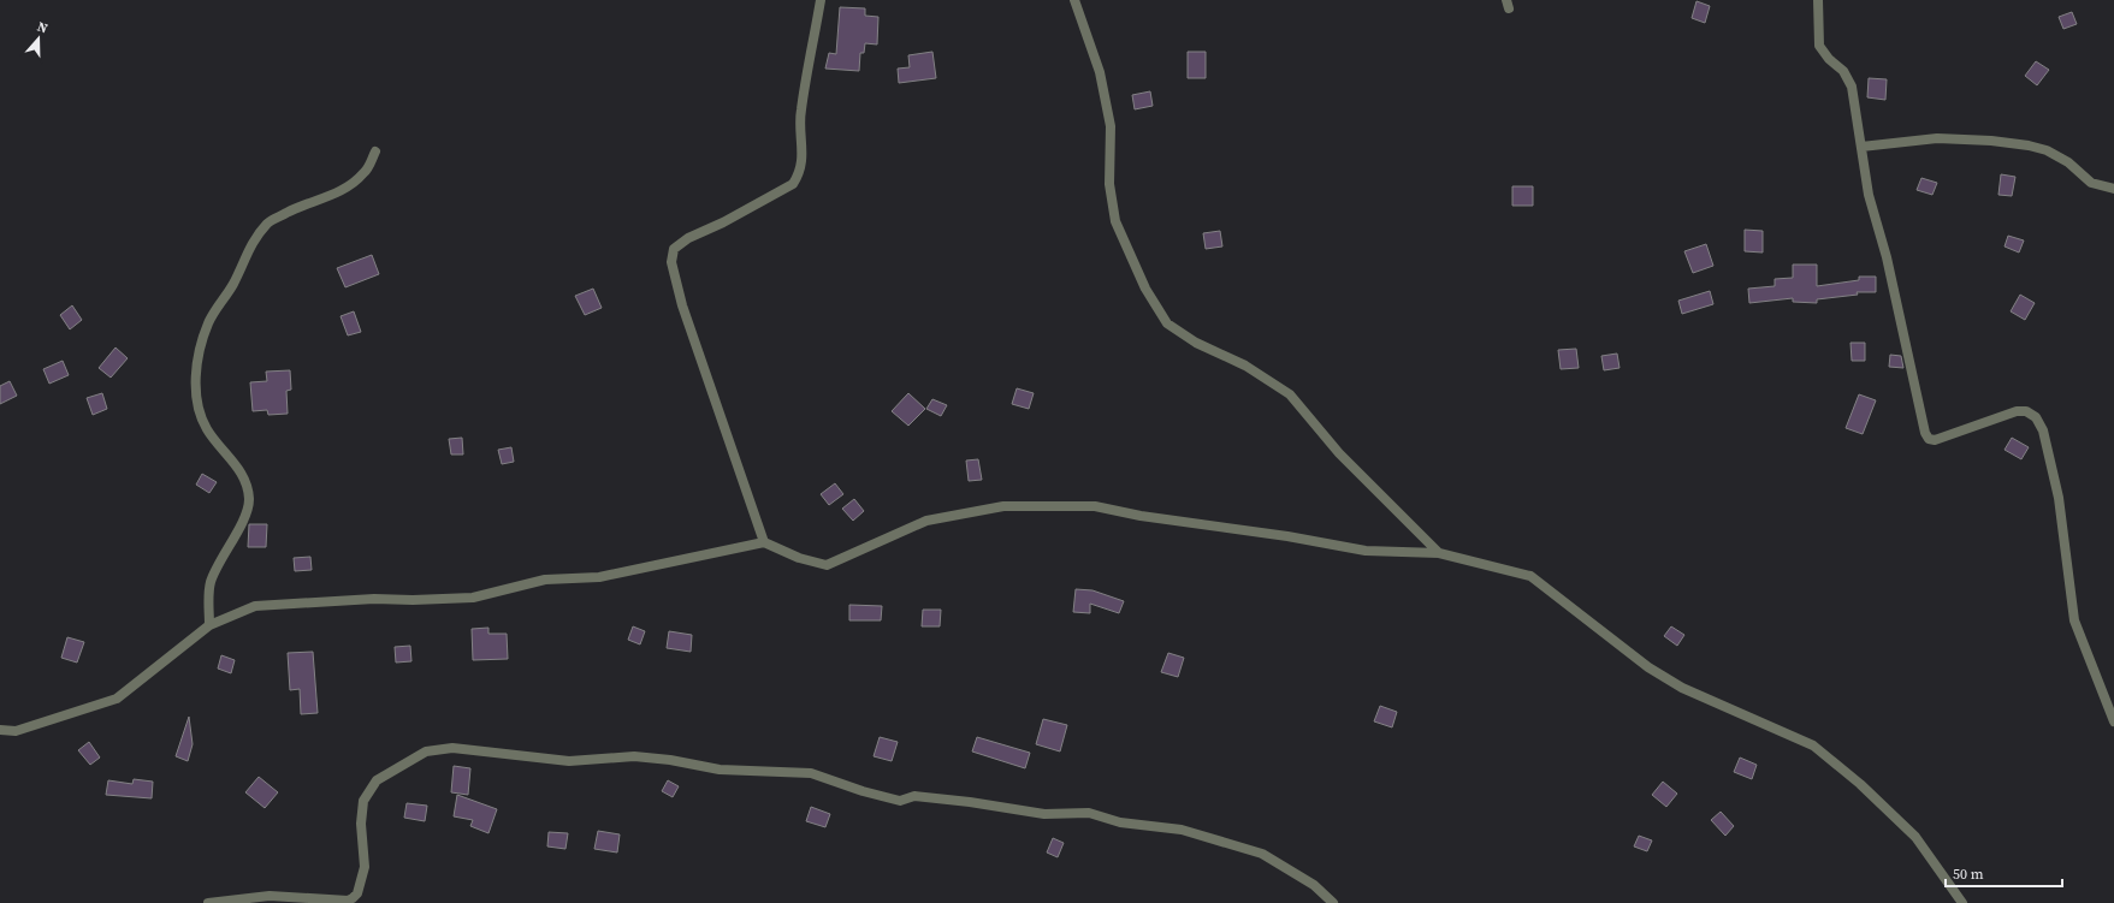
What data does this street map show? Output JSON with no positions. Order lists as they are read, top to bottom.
{
  "scale_bar": "50 m",
  "north": "top"
}
